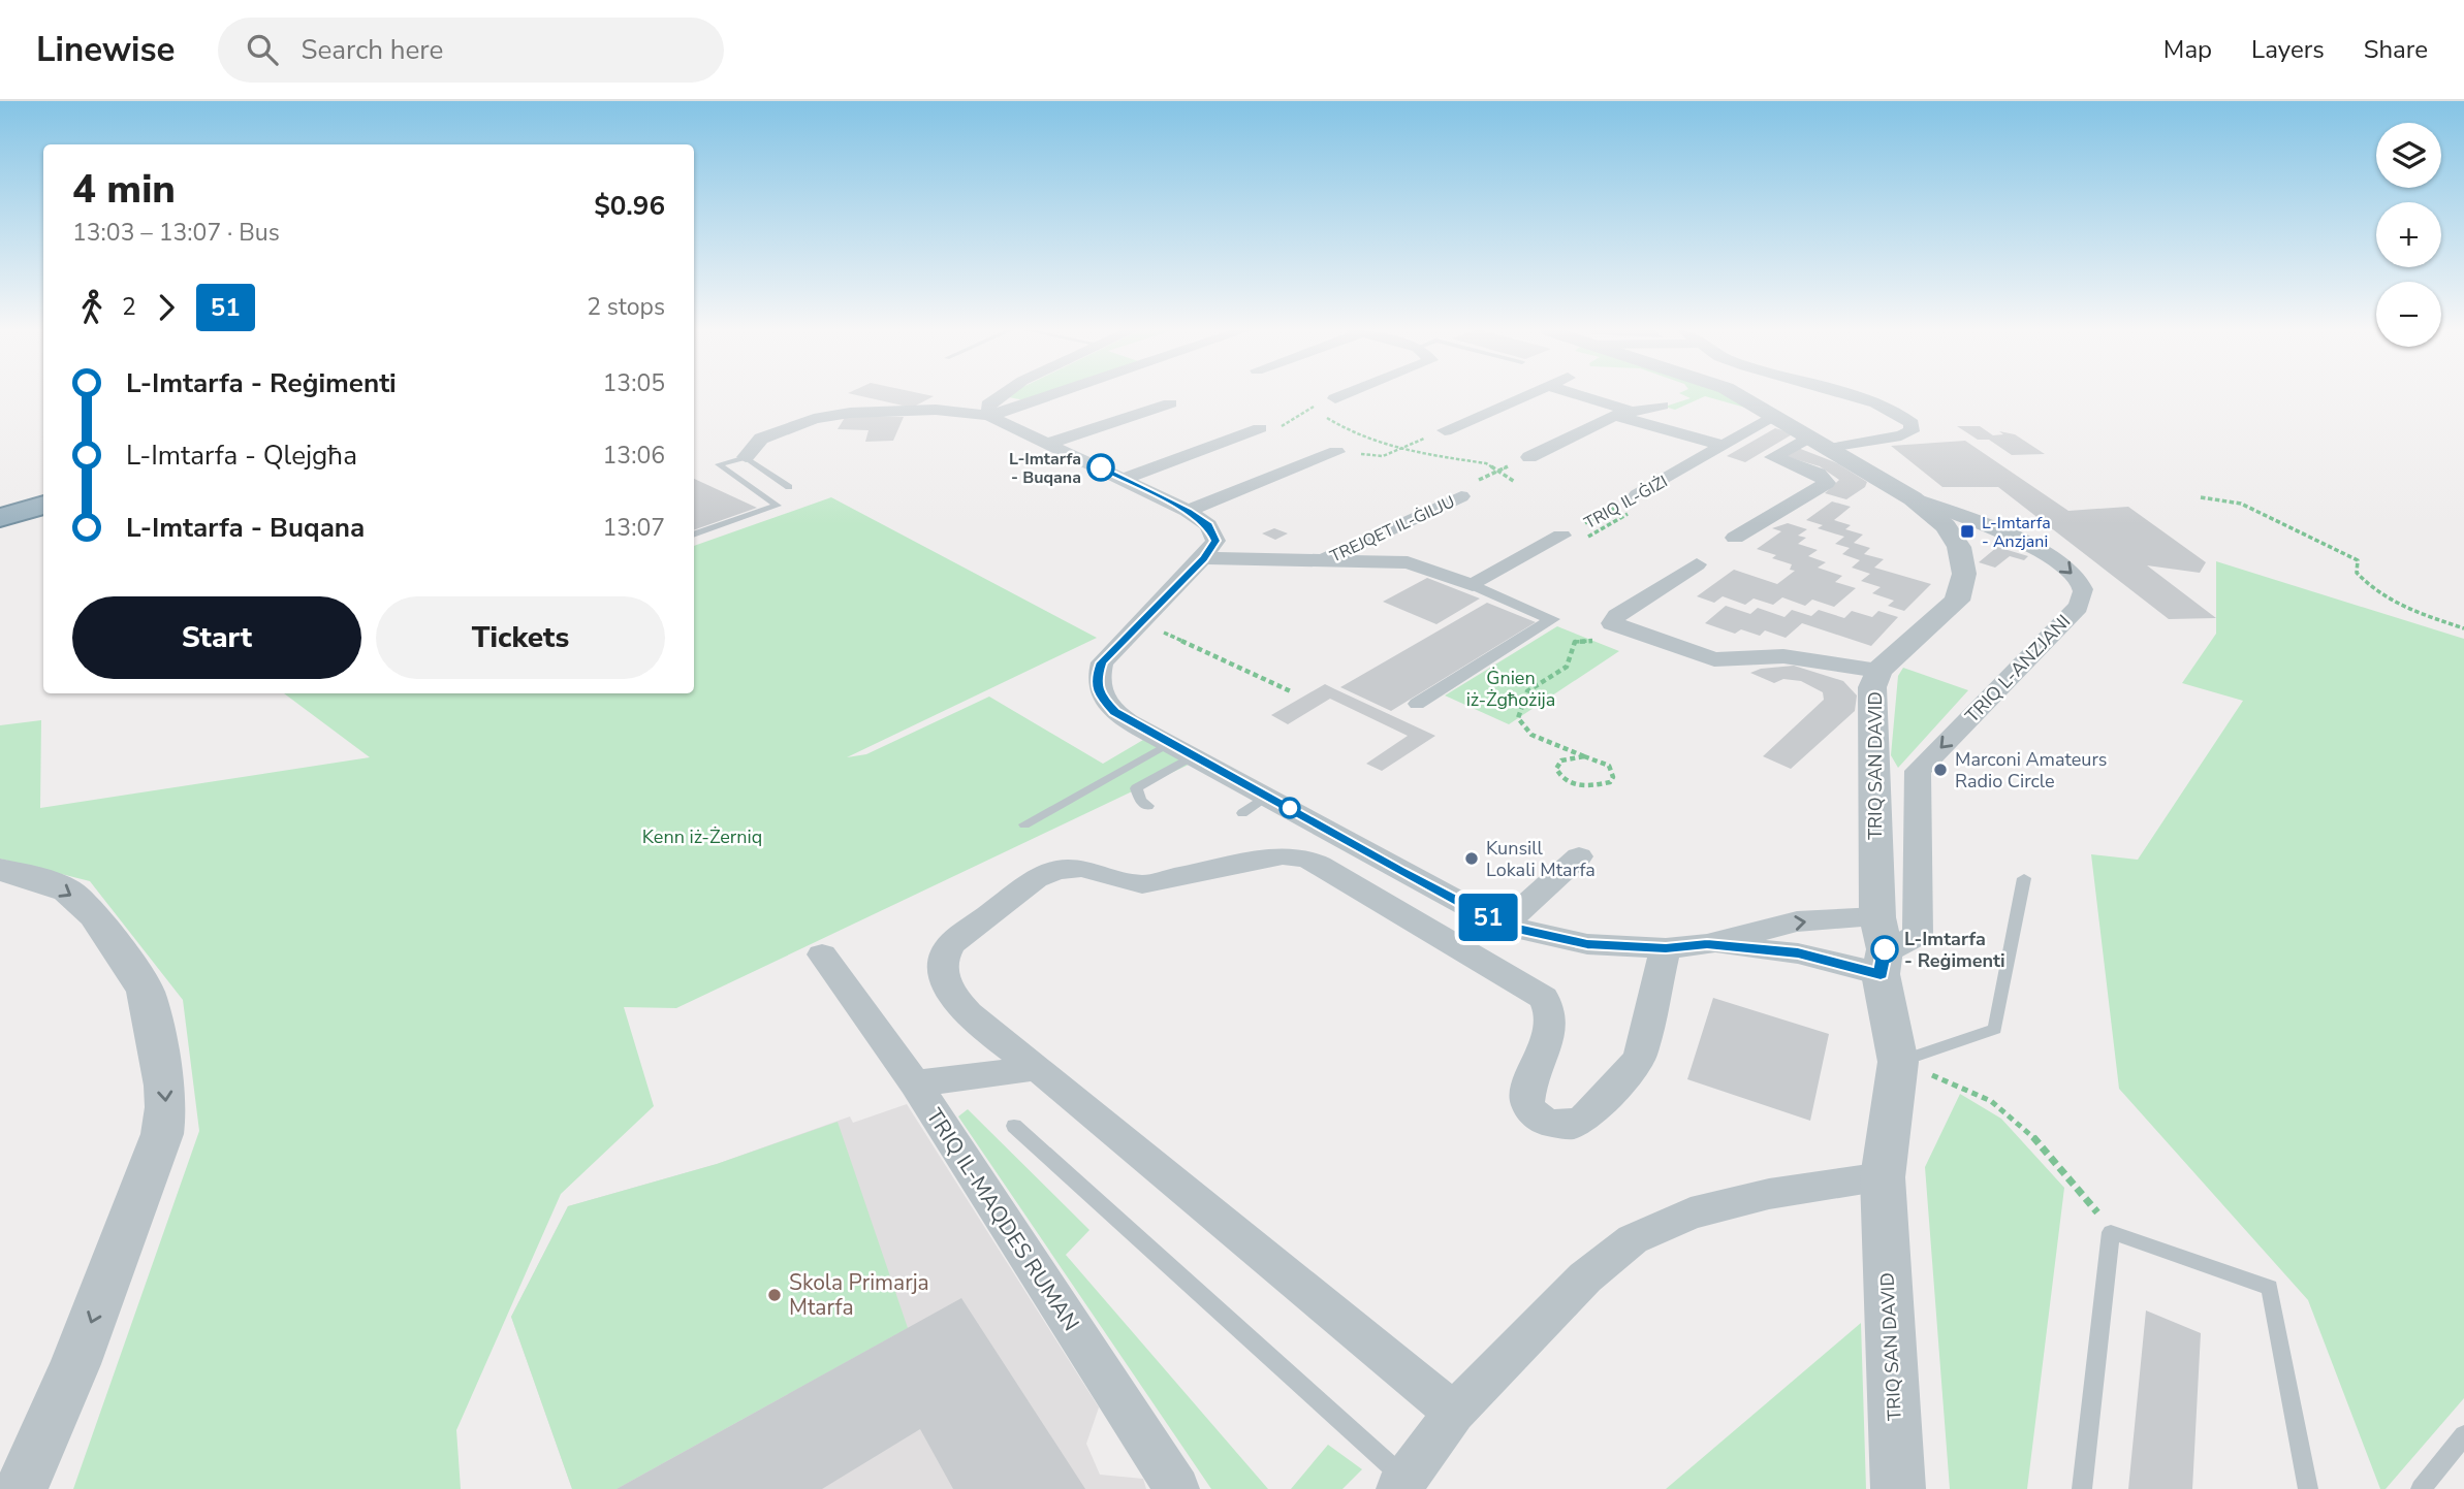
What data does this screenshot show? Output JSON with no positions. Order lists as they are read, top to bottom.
{
  "streets": {
    "street": [
      "TRIQ IL-ĠIŻI",
      "TREJQET IL-ĠILJU",
      "TRIQ L-ANZJANI",
      "TRIQ SAN DAVID",
      "TRIQ IL-MAQDES RUMAN"
    ]
  },
  "crossings": [
    ["TRIQ IL-ĠIŻI", "TRIQ SAN DAVID"],
    ["TRIQ L-ANZJANI", "TRIQ SAN DAVID"]
  ],
  "parks": ["Ġnien iż-Żgħożija", "Kenn iż-Żerniq"],
  "places": {
    "other": [
      "L-Imtarfa - Buqana",
      "Marconi Amateurs Radio Circle",
      "Kunsill Lokali Mtarfa",
      "L-Imtarfa - Reġimenti",
      "Skola Primarja Mtarfa"
    ],
    "transit": ["L-Imtarfa - Anzjani"]
  },
  "lines": ["bus line 51"],
  "page": {
    "header": "Linewise",
    "search": "Search here",
    "nav": ["Map", "Layers", "Share"],
    "on_map": "51",
    "map_buttons": ["+", "−"],
    "heading": ["4 min", "13:03 – 13:07 · Bus", "$0.96"],
    "legs": ["2", "51", "2 stops"],
    "list": [
      {
        "name": "L-Imtarfa - Reġimenti",
        "value": "13:05"
      },
      {
        "name": "L-Imtarfa - Qlejgħa",
        "value": "13:06"
      },
      {
        "name": "L-Imtarfa - Buqana",
        "value": "13:07"
      }
    ],
    "buttons": ["Start", "Tickets"]
  }
}
